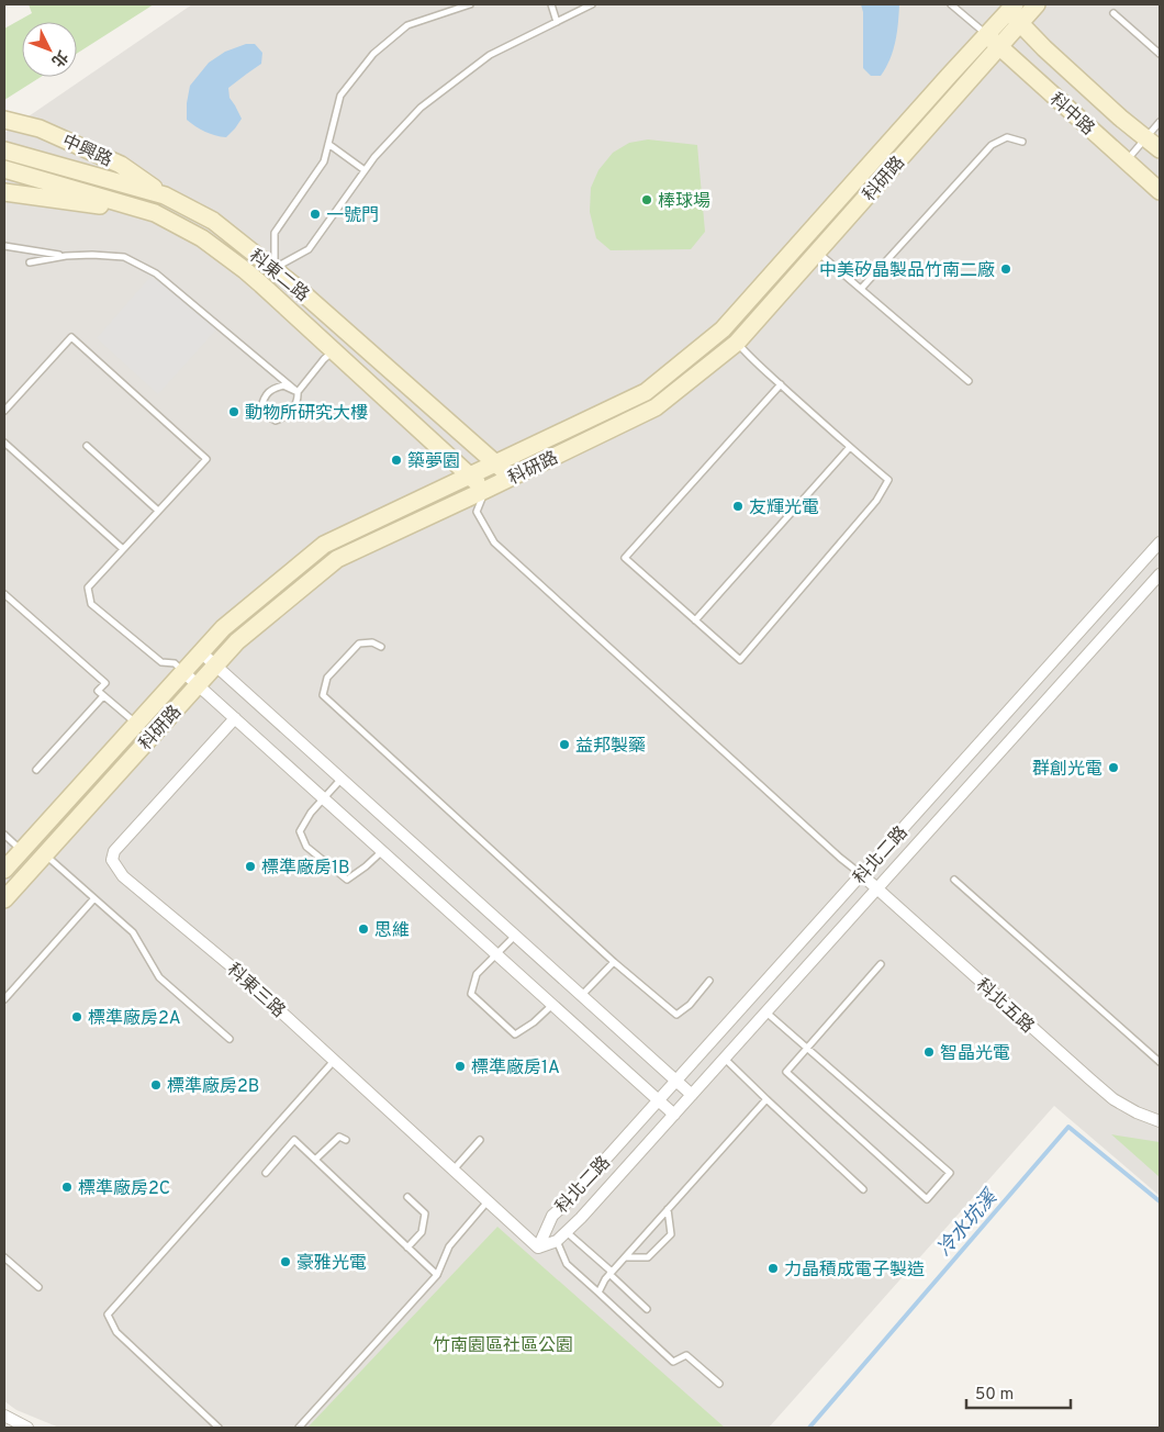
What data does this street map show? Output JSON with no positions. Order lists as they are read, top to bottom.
{
  "streets": {
    "street": [
      "科中路",
      "中興路",
      "科研路",
      "科東二路",
      "科北二路",
      "科東三路",
      "科北五路"
    ]
  },
  "crossings": [
    ["科中路", "科研路"],
    ["中興路", "科東二路"],
    ["科研路", "科東二路"],
    ["科北二路", "科東三路"],
    ["科北二路", "科北五路"]
  ],
  "water": ["冷水坑溪"],
  "parks": ["竹南園區社區公園"],
  "places": [
    "棒球場",
    "一號門",
    "中美矽晶製品竹南二廠",
    "動物所研究大樓",
    "築夢園",
    "友輝光電",
    "益邦製藥",
    "群創光電",
    "標準廠房1B",
    "思維",
    "標準廠房2A",
    "智晶光電",
    "標準廠房1A",
    "標準廠房2B",
    "標準廠房2C",
    "豪雅光電",
    "力晶積成電子製造"
  ],
  "scale_bar": "50 m",
  "north": "bottom right"
}
